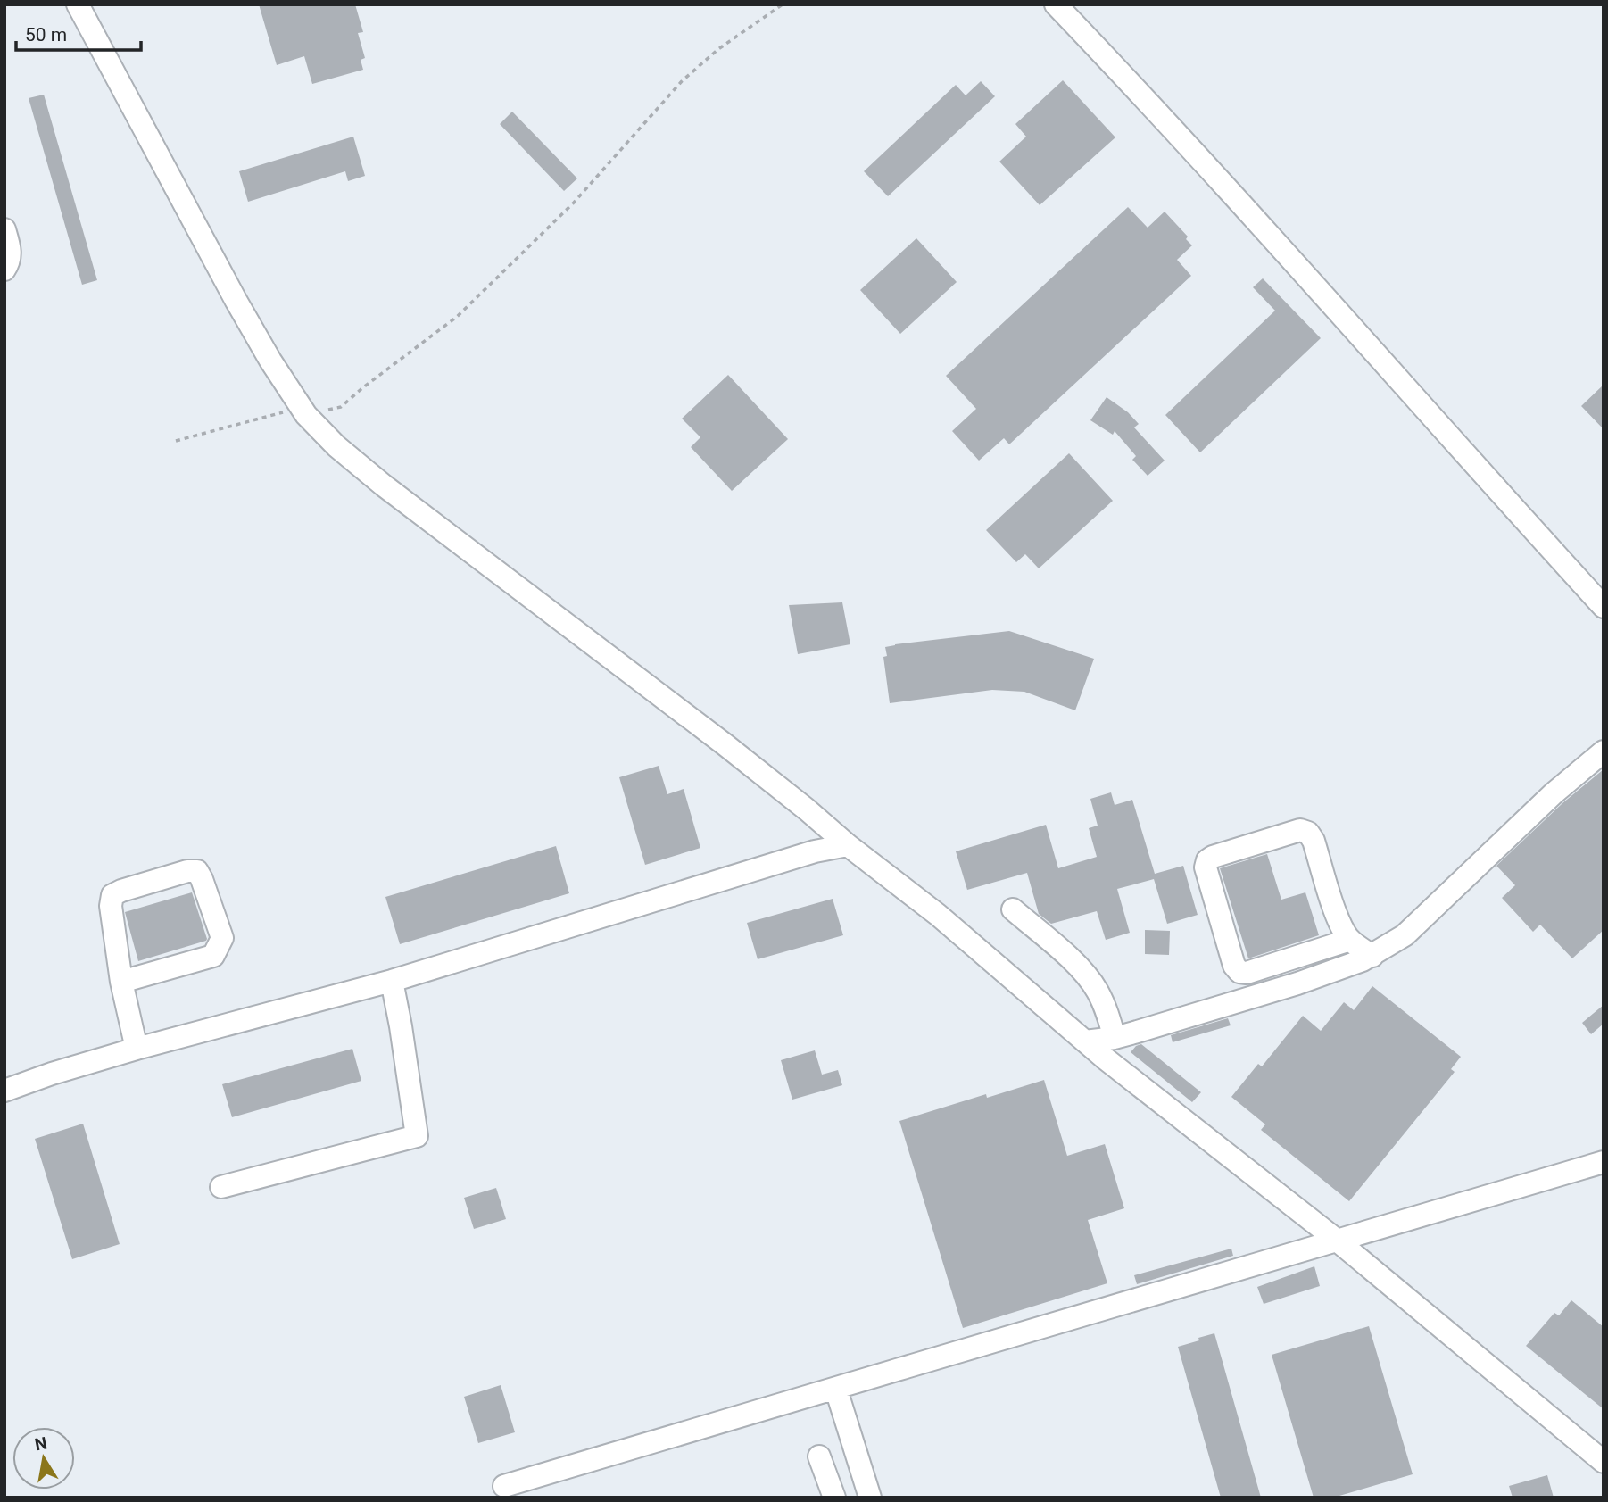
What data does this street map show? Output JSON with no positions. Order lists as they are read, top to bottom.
{
  "scale_bar": "50 m",
  "north": "top"
}
